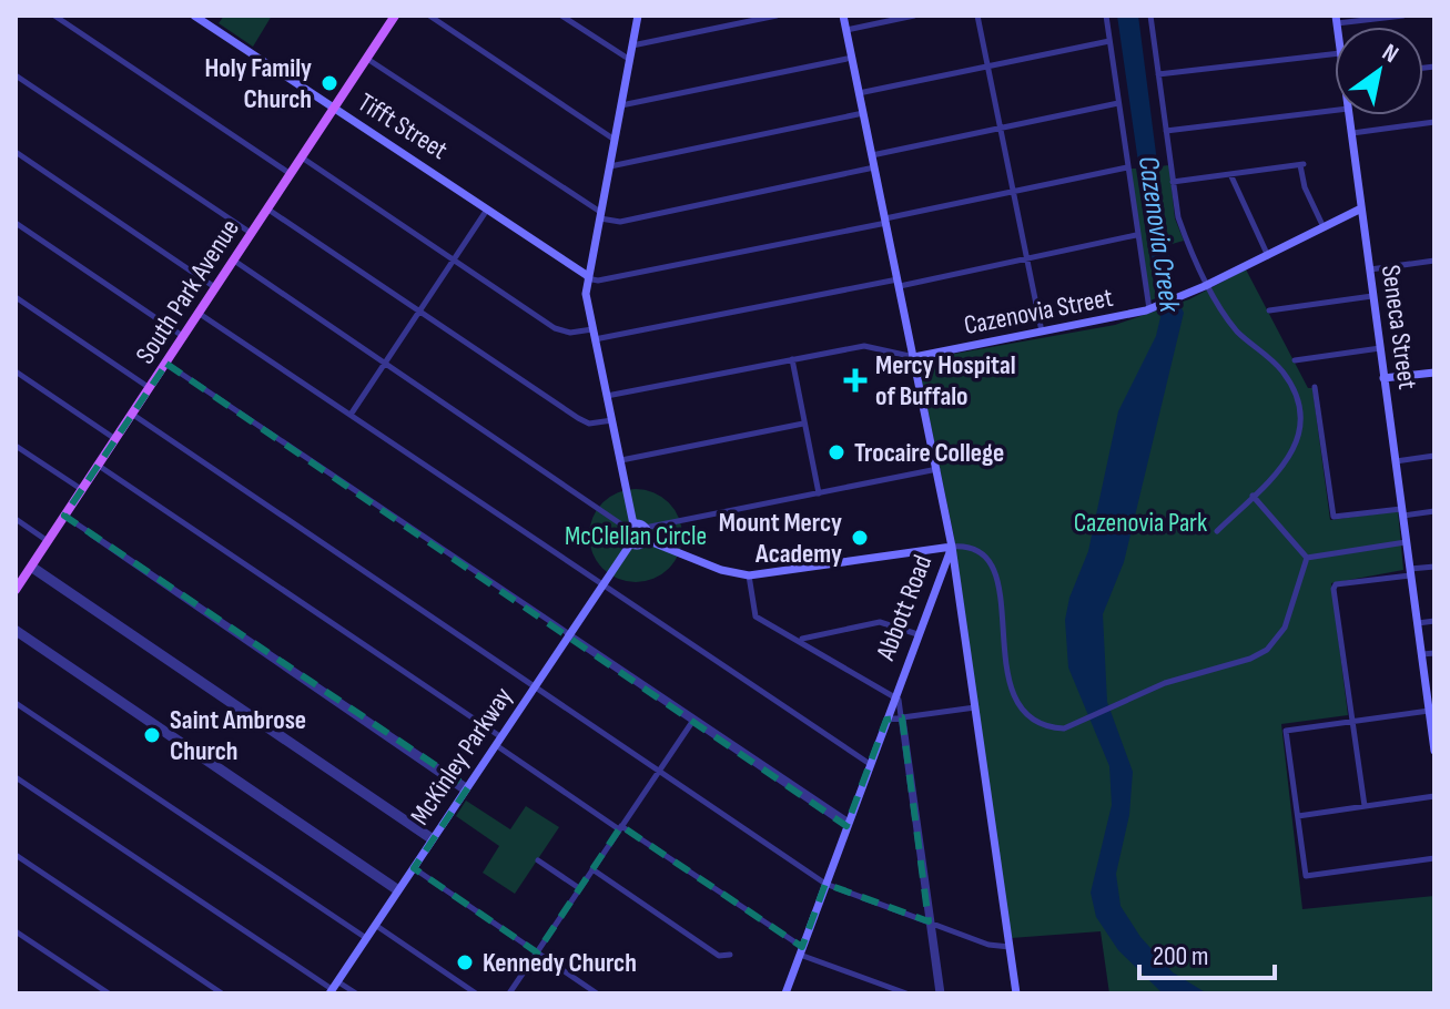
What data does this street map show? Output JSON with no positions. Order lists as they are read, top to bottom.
{
  "streets": {
    "main road": ["South Park Avenue"],
    "street": [
      "Tifft Street",
      "Cazenovia Street",
      "Seneca Street",
      "Abbott Road",
      "McKinley Parkway"
    ]
  },
  "crossings": [
    ["Tifft Street", "South Park Avenue"],
    ["Cazenovia Street", "Seneca Street"],
    ["Cazenovia Street", "Abbott Road"]
  ],
  "water": ["Cazenovia Creek"],
  "parks": ["Cazenovia Park", "McClellan Circle"],
  "places": {
    "other": [
      "Holy Family Church",
      "Trocaire College",
      "Mount Mercy Academy",
      "Saint Ambrose Church",
      "Kennedy Church"
    ],
    "health": ["Mercy Hospital of Buffalo"]
  },
  "scale_bar": "200 m",
  "north": "top right"
}
